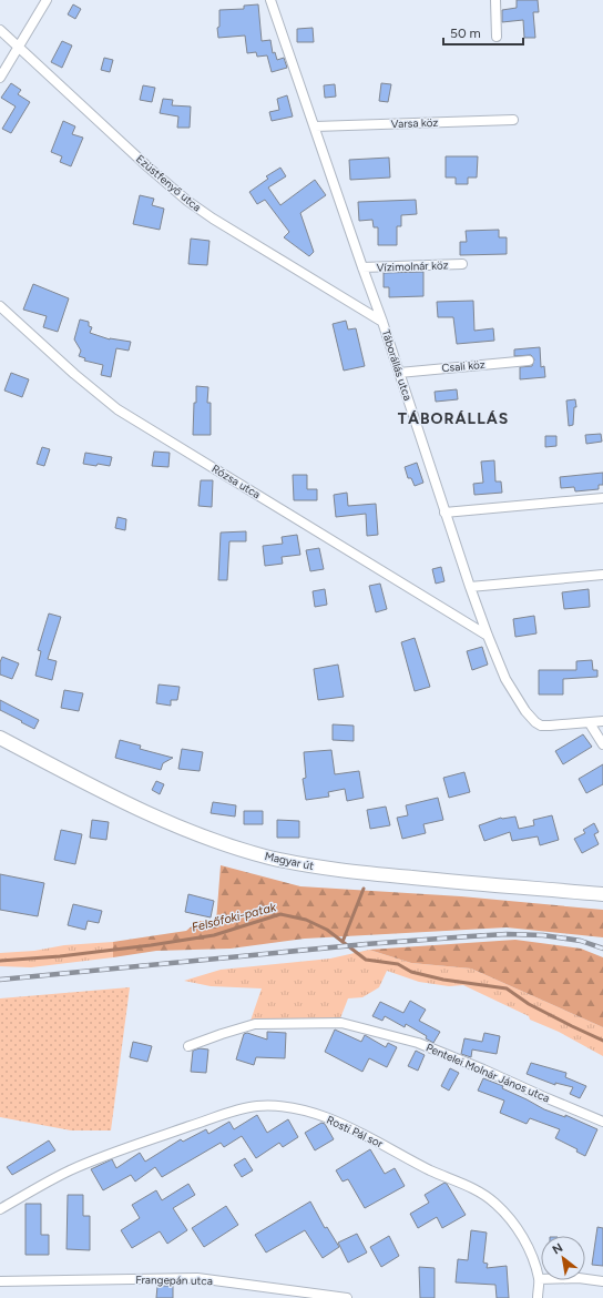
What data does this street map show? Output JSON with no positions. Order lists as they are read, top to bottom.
{
  "streets": {
    "street": [
      "Varsa köz",
      "Ezüstfenyő utca",
      "Vízimolnár köz",
      "Táborállás utca",
      "Csali köz",
      "Rózsa utca",
      "Magyar út",
      "Pentelei Molnár János utca",
      "Rosti Pál sor",
      "Frangepán utca"
    ]
  },
  "crossings": [
    ["Varsa köz", "Táborállás utca"],
    ["Ezüstfenyő utca", "Táborállás utca"],
    ["Vízimolnár köz", "Táborállás utca"],
    ["Táborállás utca", "Csali köz"],
    ["Táborállás utca", "Rózsa utca"]
  ],
  "districts": ["TÁBORÁLLÁS"],
  "water": ["Felsőfoki-patak"],
  "scale_bar": "50 m",
  "north": "top left"
}
